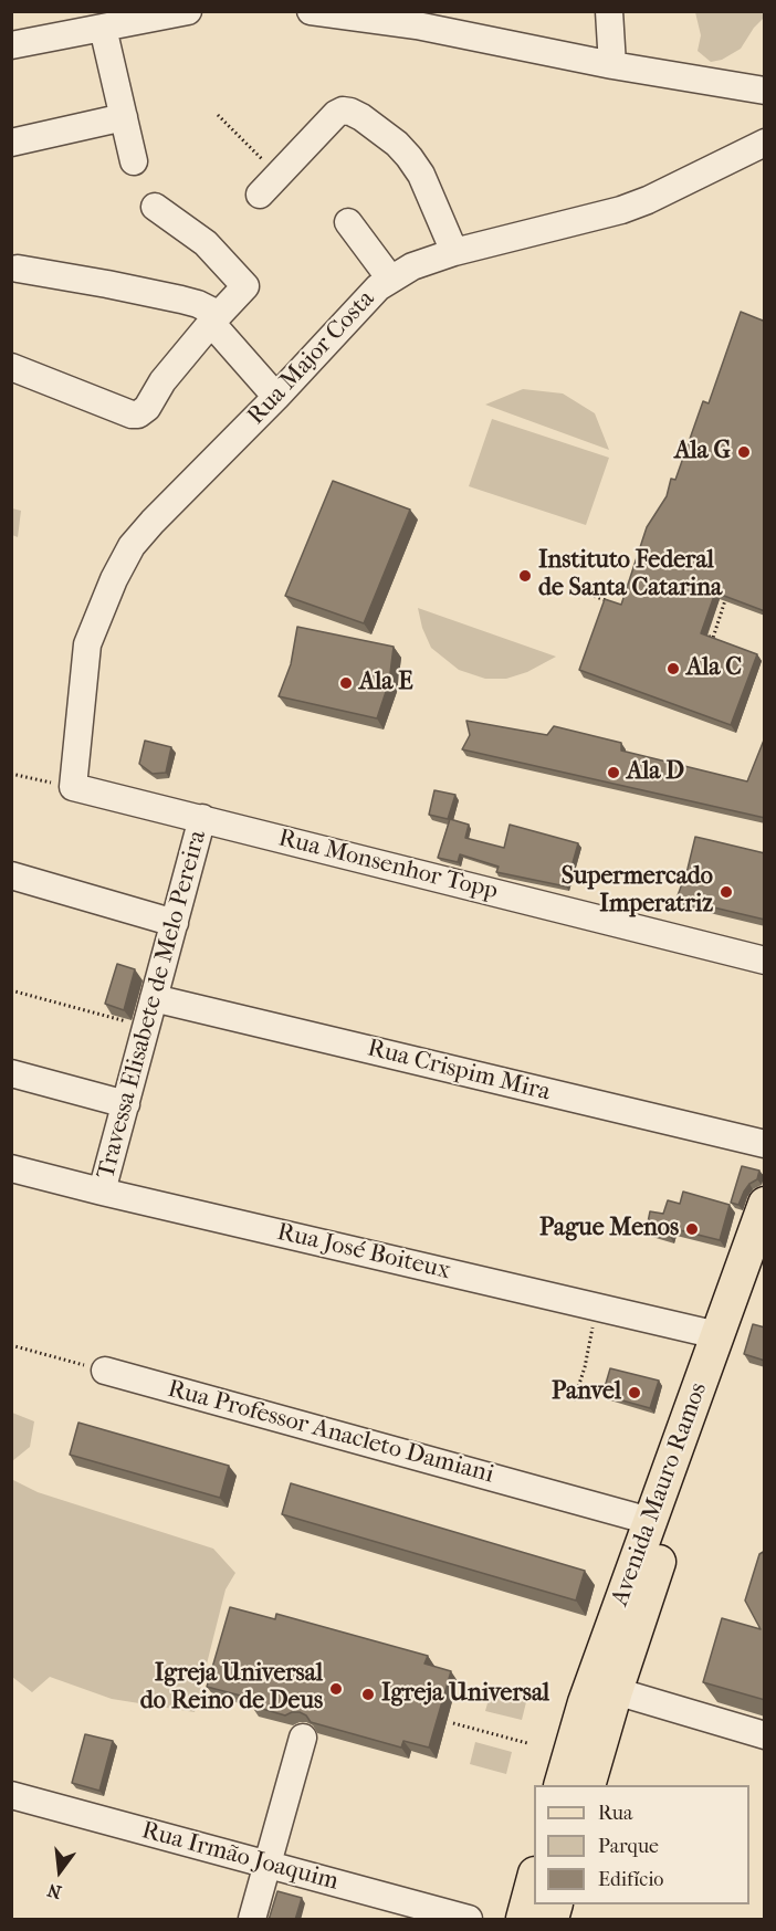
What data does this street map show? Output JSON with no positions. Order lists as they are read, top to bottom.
{
  "streets": {
    "main road": ["Avenida Mauro Ramos"],
    "street": [
      "Rua Major Costa",
      "Rua Monsenhor Topp",
      "Travessa Elisabete de Melo Pereira",
      "Rua Crispim Mira",
      "Rua José Boiteux",
      "Rua Professor Anacleto Damiani",
      "Rua Irmão Joaquim"
    ]
  },
  "crossings": [
    ["Rua Major Costa", "Rua Monsenhor Topp"],
    ["Rua Monsenhor Topp", "Travessa Elisabete de Melo Pereira"],
    ["Travessa Elisabete de Melo Pereira", "Rua Crispim Mira"],
    ["Travessa Elisabete de Melo Pereira", "Rua José Boiteux"],
    ["Rua José Boiteux", "Avenida Mauro Ramos"],
    ["Rua Professor Anacleto Damiani", "Avenida Mauro Ramos"]
  ],
  "places": [
    "Ala G",
    "Instituto Federal de Santa Catarina",
    "Ala C",
    "Ala E",
    "Ala D",
    "Supermercado Imperatriz",
    "Pague Menos",
    "Panvel",
    "Igreja Universal do Reino de Deus",
    "Igreja Universal"
  ],
  "legend": ["Rua", "Parque", "Edifício"],
  "north": "bottom"
}
